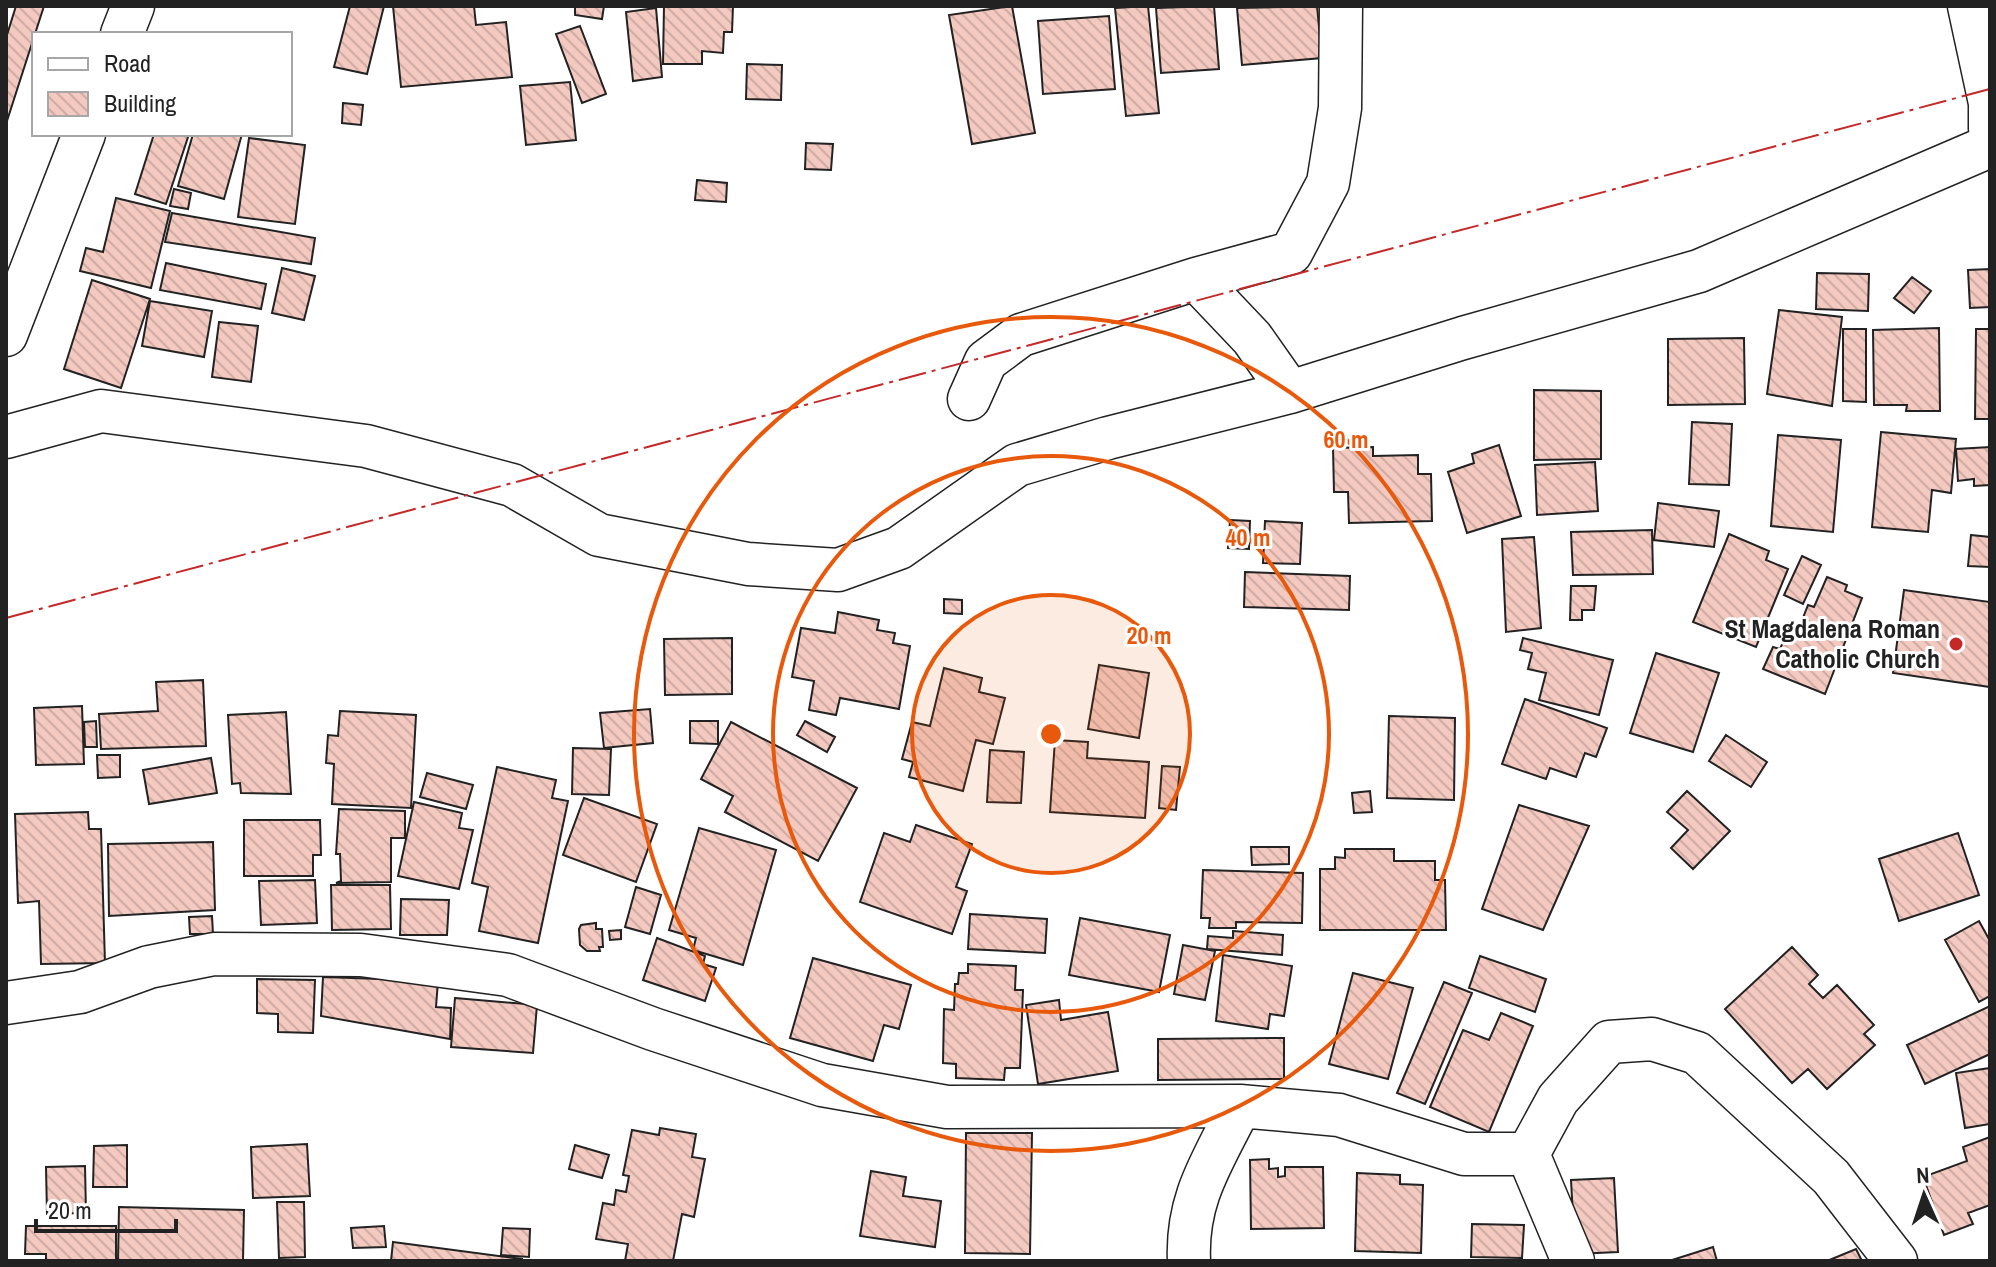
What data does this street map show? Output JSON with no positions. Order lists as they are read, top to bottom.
{
  "places": ["St Magdalena Roman Catholic Church"],
  "legend": ["Road", "Building"],
  "scale_bar": "20 m",
  "north": "top",
  "rings": ["60 m", "40 m", "20 m"]
}
